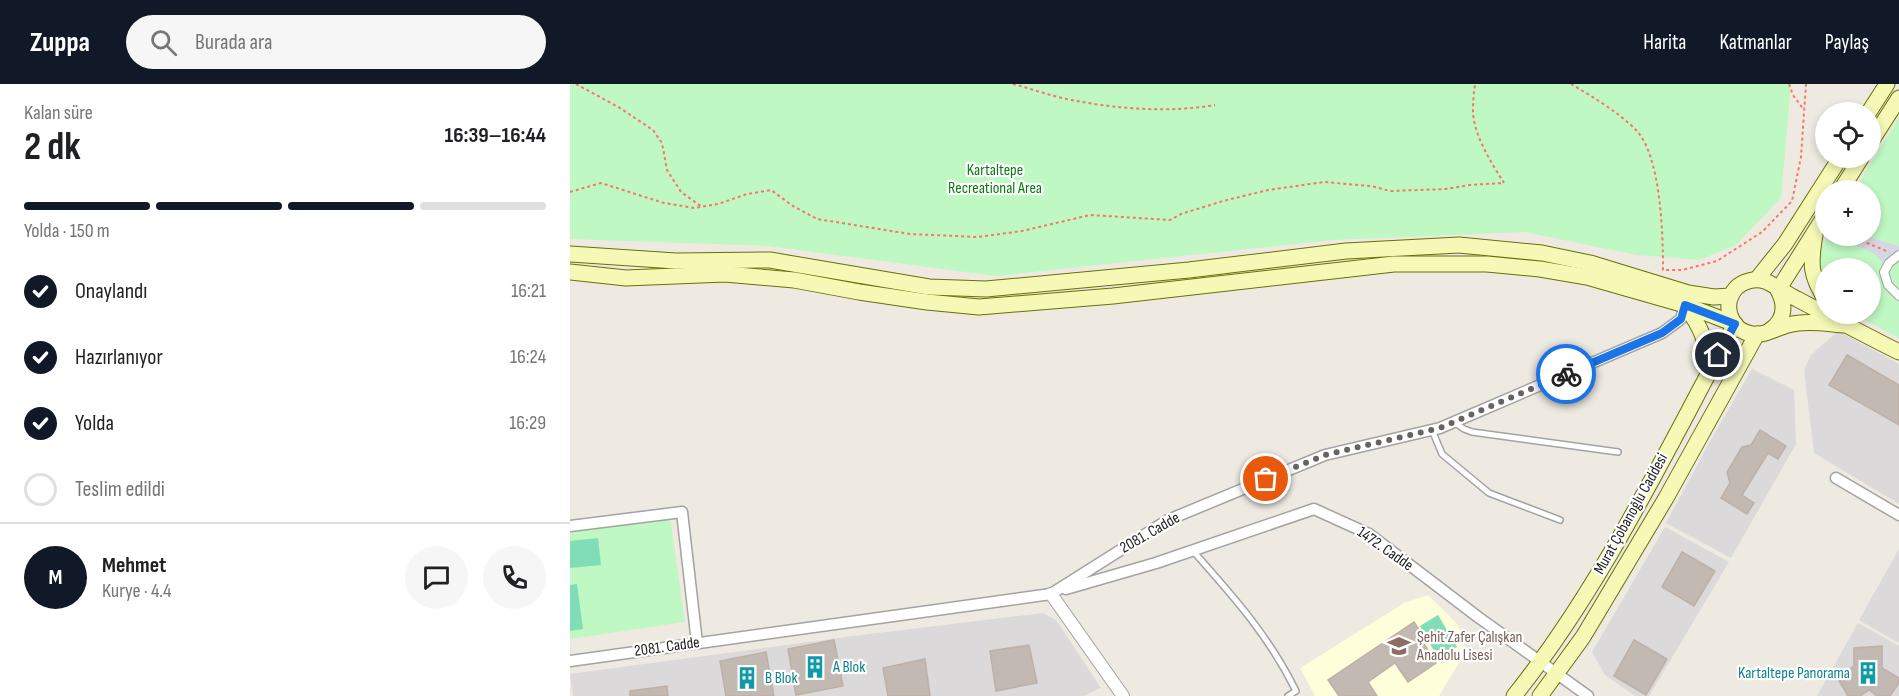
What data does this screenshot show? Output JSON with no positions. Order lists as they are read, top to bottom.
{
  "streets": {
    "main road": ["Murat Çobanoğlu Caddesi"],
    "street": ["2081. Cadde", "1472. Cadde"]
  },
  "crossings": [
    ["Murat Çobanoğlu Caddesi", "1472. Cadde"],
    ["2081. Cadde", "1472. Cadde"]
  ],
  "parks": ["Kartaltepe Recreational Area"],
  "places": {
    "school or university": ["Şehit Zafer Çalışkan Anadolu Lisesi"],
    "building": ["A Blok", "Kartaltepe Panorama", "B Blok"]
  },
  "page": {
    "header": "Zuppa",
    "search": "Burada ara",
    "nav": ["Harita", "Katmanlar", "Paylaş"],
    "heading": ["2 dk", "Kalan süre", "16:39–16:44"],
    "panel": ["Mehmet", "Kurye · 4.4"],
    "map_buttons": ["+", "−"],
    "bar": "Yolda · 150 m",
    "list": [
      ["Onaylandı", "16:21"],
      ["Hazırlanıyor", "16:24"],
      ["Yolda", "16:29"],
      "Teslim edildi"
    ],
    "round": "M"
  }
}
